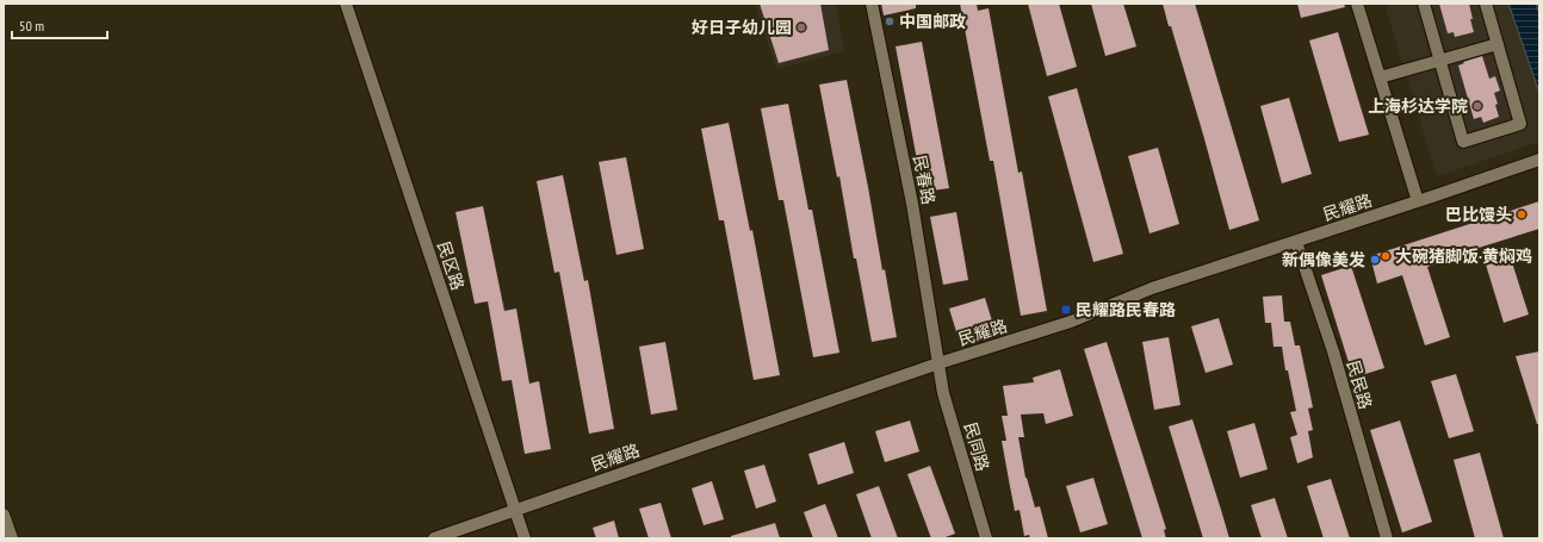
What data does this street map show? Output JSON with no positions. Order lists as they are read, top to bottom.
{
  "streets": {
    "street": [
      "民春路",
      "民耀路",
      "民区路",
      "民民路",
      "民同路"
    ]
  },
  "crossings": [
    ["民春路", "民耀路"],
    ["民春路", "民同路"],
    ["民耀路", "民区路"],
    ["民耀路", "民民路"],
    ["民耀路", "民同路"]
  ],
  "places": {
    "other": [
      "中国邮政",
      "好日子幼儿园",
      "上海杉达学院",
      "巴比馒头",
      "大碗猪脚饭·黄焖鸡",
      "新偶像美发"
    ],
    "transit": ["民耀路民春路"]
  },
  "scale_bar": "50 m"
}
